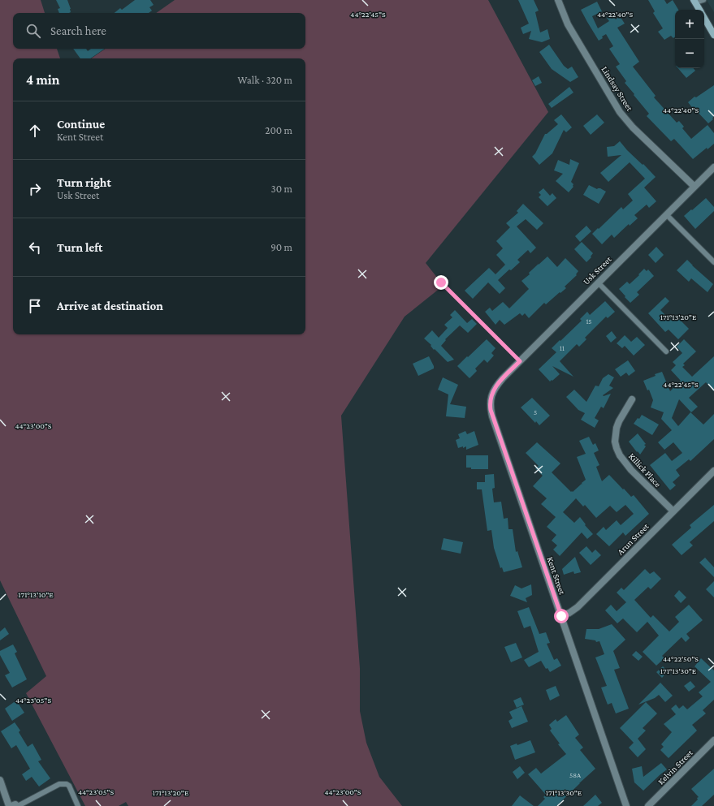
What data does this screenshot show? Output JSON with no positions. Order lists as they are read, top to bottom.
{
  "streets": {
    "street": [
      "Lindsay Street",
      "Usk Street",
      "Killick Place",
      "Arun Street",
      "Kent Street",
      "Kelvin Street"
    ]
  },
  "crossings": [
    ["Lindsay Street", "Usk Street"],
    ["Usk Street", "Kent Street"],
    ["Killick Place", "Arun Street"],
    ["Arun Street", "Kent Street"]
  ],
  "house_numbers": [
    "15",
    "11",
    "5",
    "58A"
  ],
  "page": {
    "map_buttons": ["+", "−"],
    "search": "Search here",
    "heading": ["4 min", "Walk · 320 m"],
    "list": [
      ["Continue", "Kent Street", "200 m"],
      ["Turn right", "Usk Street", "30 m"],
      ["Turn left", "90 m"],
      "Arrive at destination"
    ]
  },
  "coordinates": [
    "44°22'40\"S",
    "44°22'45\"S",
    "171°13'20\"E",
    "44°23'00\"S",
    "171°13'10\"E",
    "44°22'50\"S",
    "171°13'30\"E",
    "44°23'05\"S"
  ]
}
